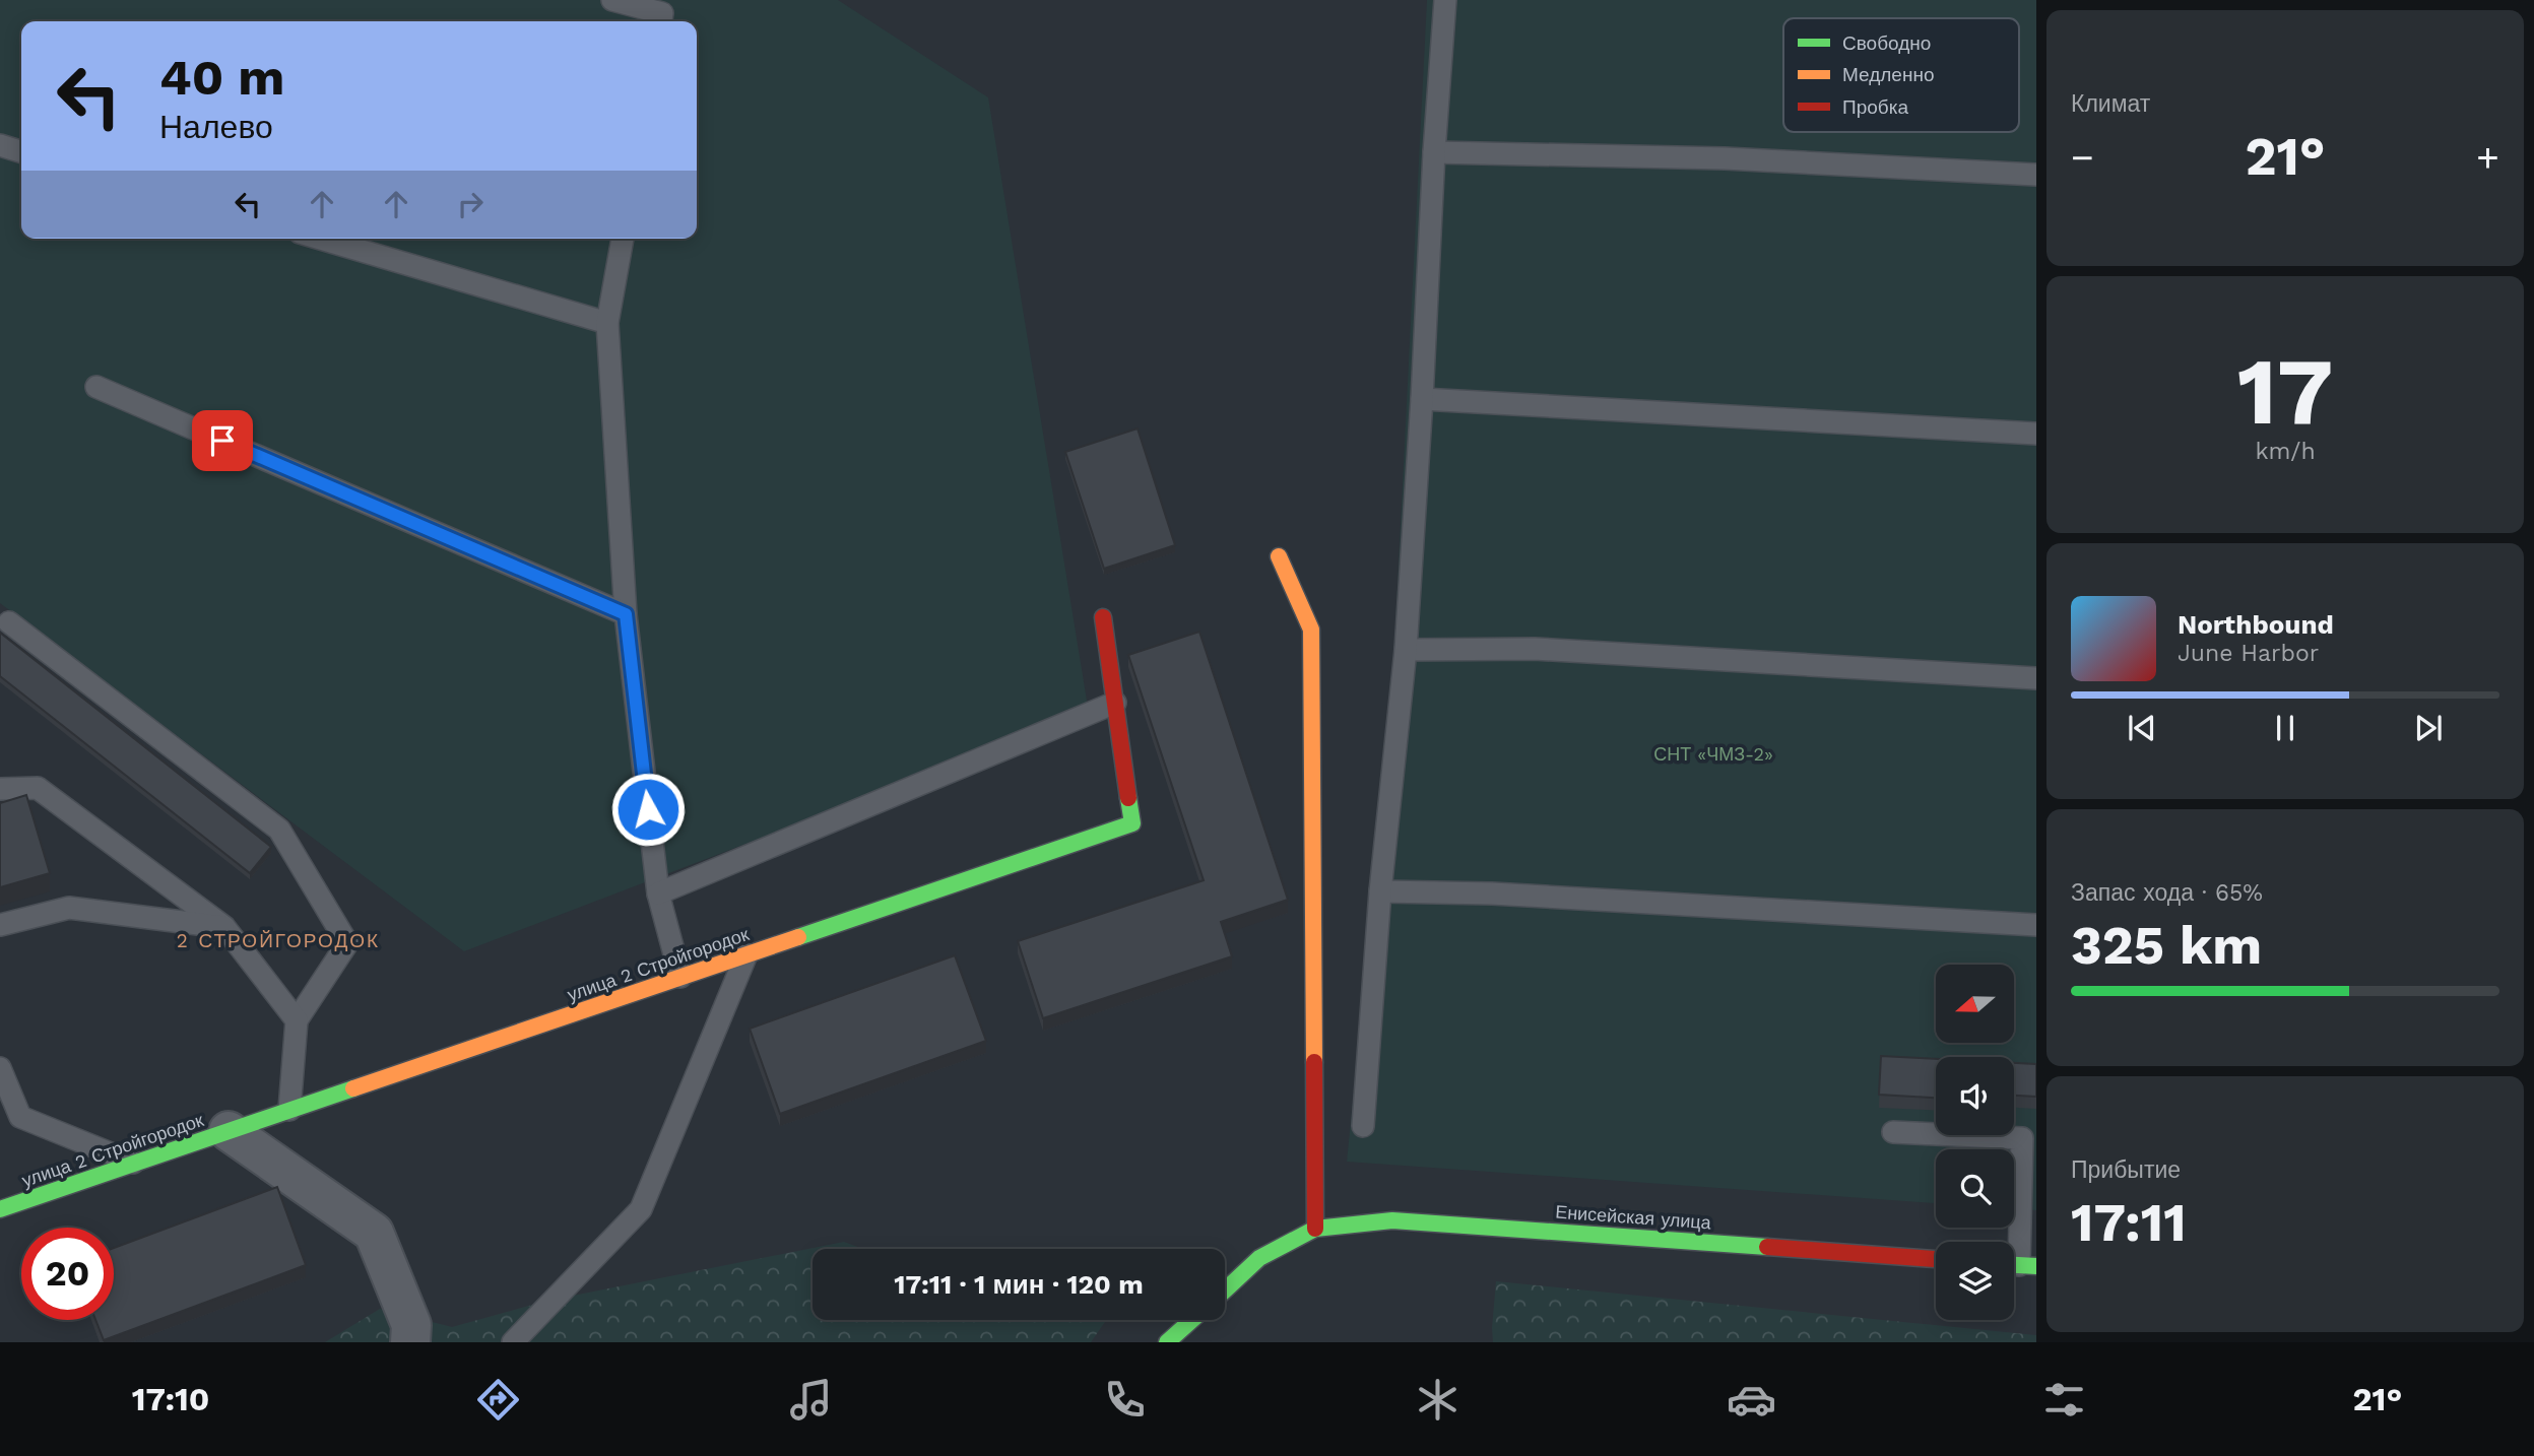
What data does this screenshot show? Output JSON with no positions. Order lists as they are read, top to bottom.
{
  "streets": {
    "street": ["улица 2 Стройгородок", "Енисейская улица"]
  },
  "districts": ["2 СТРОЙГОРОДОК"],
  "parks": ["СНТ «ЧМЗ-2»"],
  "legend": ["Свободно", "Медленно", "Пробка"],
  "north": "left",
  "page": {
    "tile": [
      "Климат",
      ["17", "km/h"],
      ["Запас хода · 65%", "325 km"],
      ["Прибытие", "17:11"]
    ],
    "turn": ["40 m", "Налево"],
    "heat": ["−", "21°", "+"],
    "song": ["Northbound", "June Harbor"],
    "limit": "20",
    "trip": "17:11 · 1 мин · 120 m",
    "tabs": ["17:10", "21°"]
  }
}
